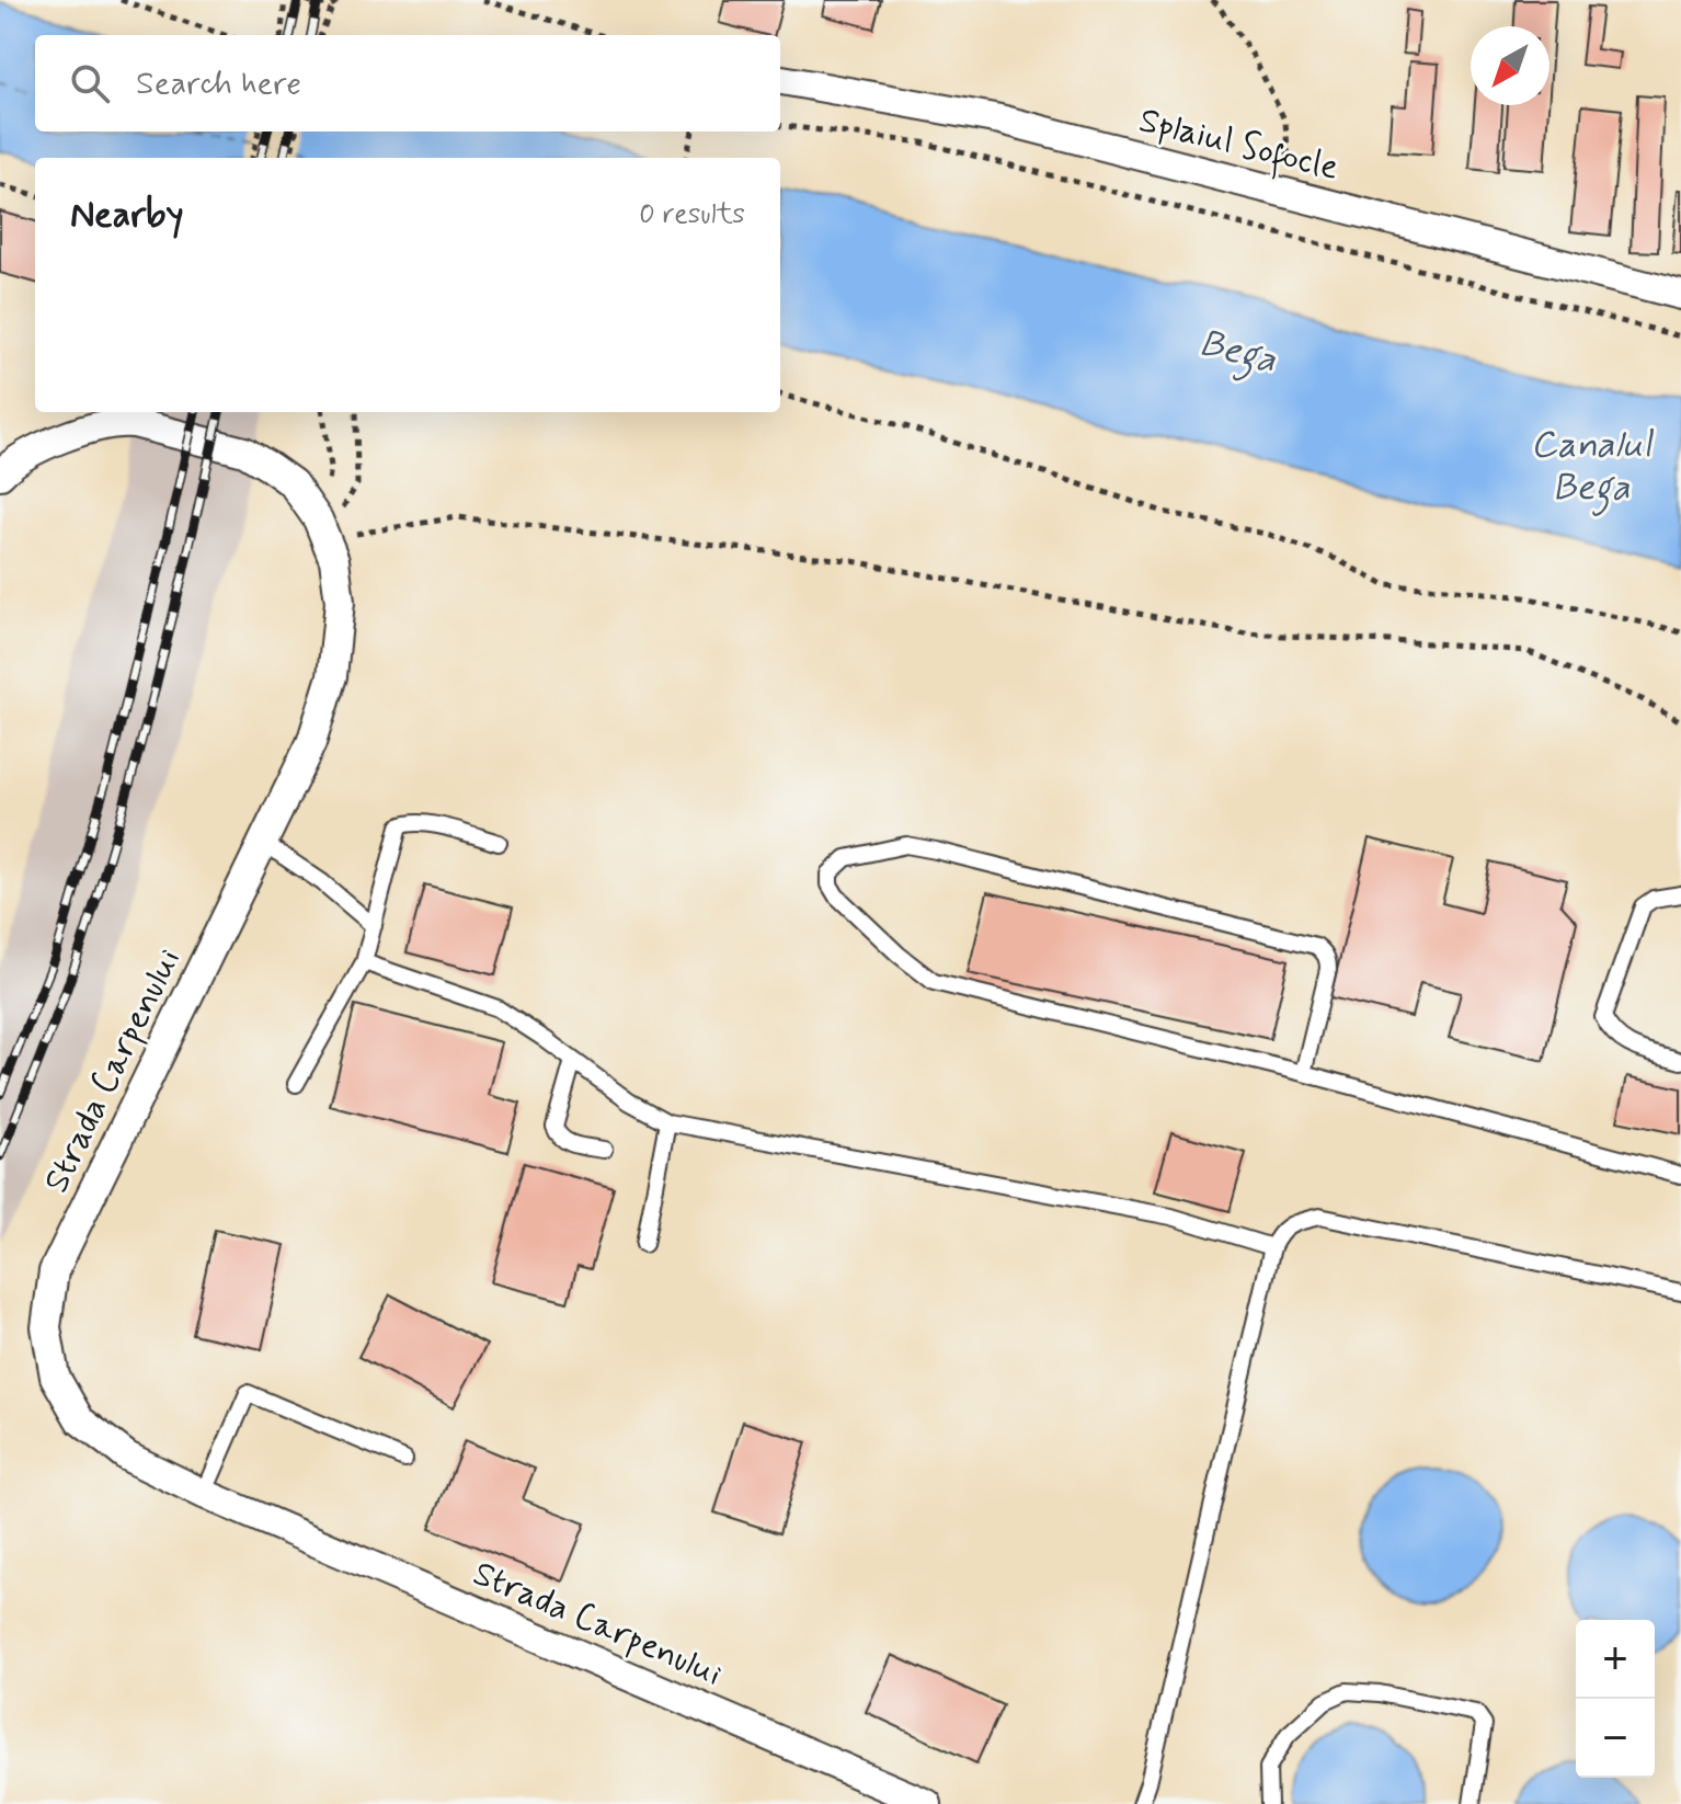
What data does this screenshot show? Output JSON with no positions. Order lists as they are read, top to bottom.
{
  "streets": {
    "street": ["Splaiul Sofocle", "Strada Carpenului"]
  },
  "water": ["Bega", "Canalul Bega"],
  "north": "bottom left",
  "page": {
    "search": "Search here",
    "heading": ["Nearby", "0 results"],
    "map_buttons": ["+", "−"]
  }
}
